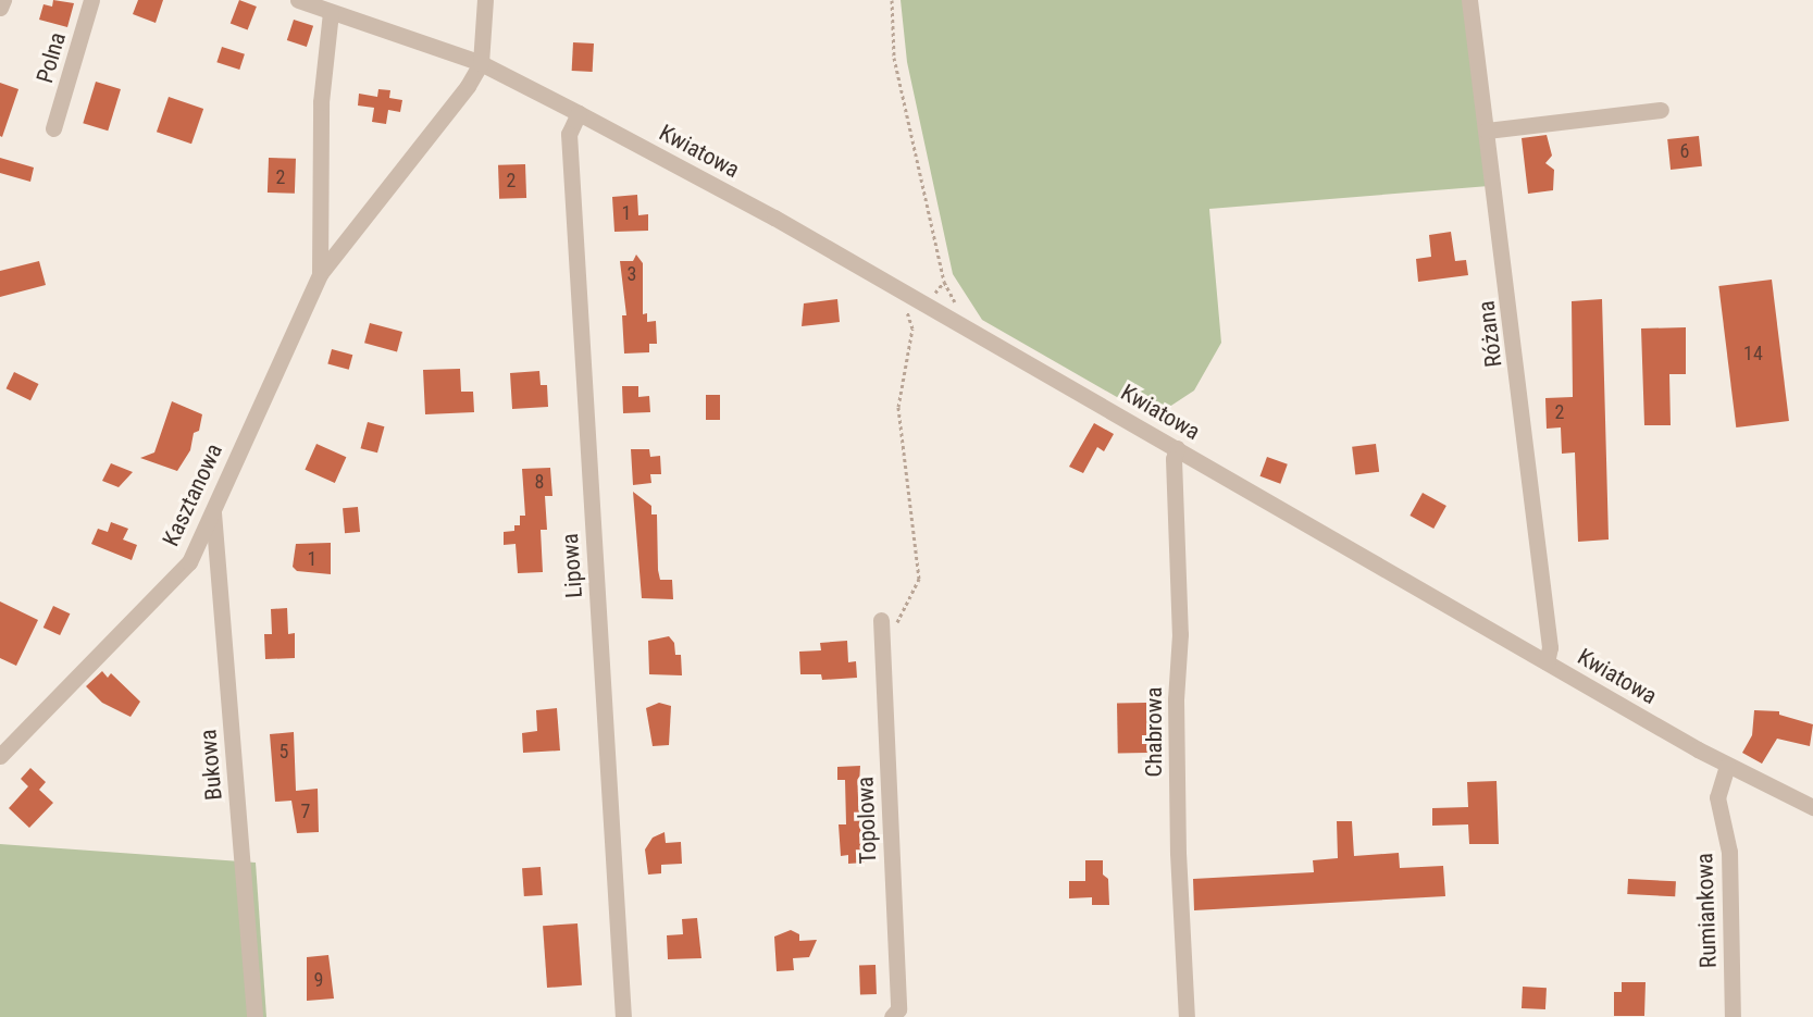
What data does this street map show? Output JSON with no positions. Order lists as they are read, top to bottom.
{
  "streets": {
    "street": [
      "Polna",
      "Kwiatowa",
      "Różana",
      "Kasztanowa",
      "Lipowa",
      "Chabrowa",
      "Bukowa",
      "Topolowa",
      "Rumiankowa"
    ]
  },
  "crossings": [
    ["Kwiatowa", "Różana"],
    ["Kwiatowa", "Kasztanowa"],
    ["Kwiatowa", "Lipowa"],
    ["Kwiatowa", "Chabrowa"],
    ["Kwiatowa", "Rumiankowa"],
    ["Kasztanowa", "Bukowa"]
  ],
  "house_numbers": [
    "6",
    "2",
    "2",
    "1",
    "3",
    "14",
    "2",
    "8",
    "1",
    "5",
    "7",
    "9"
  ]
}
